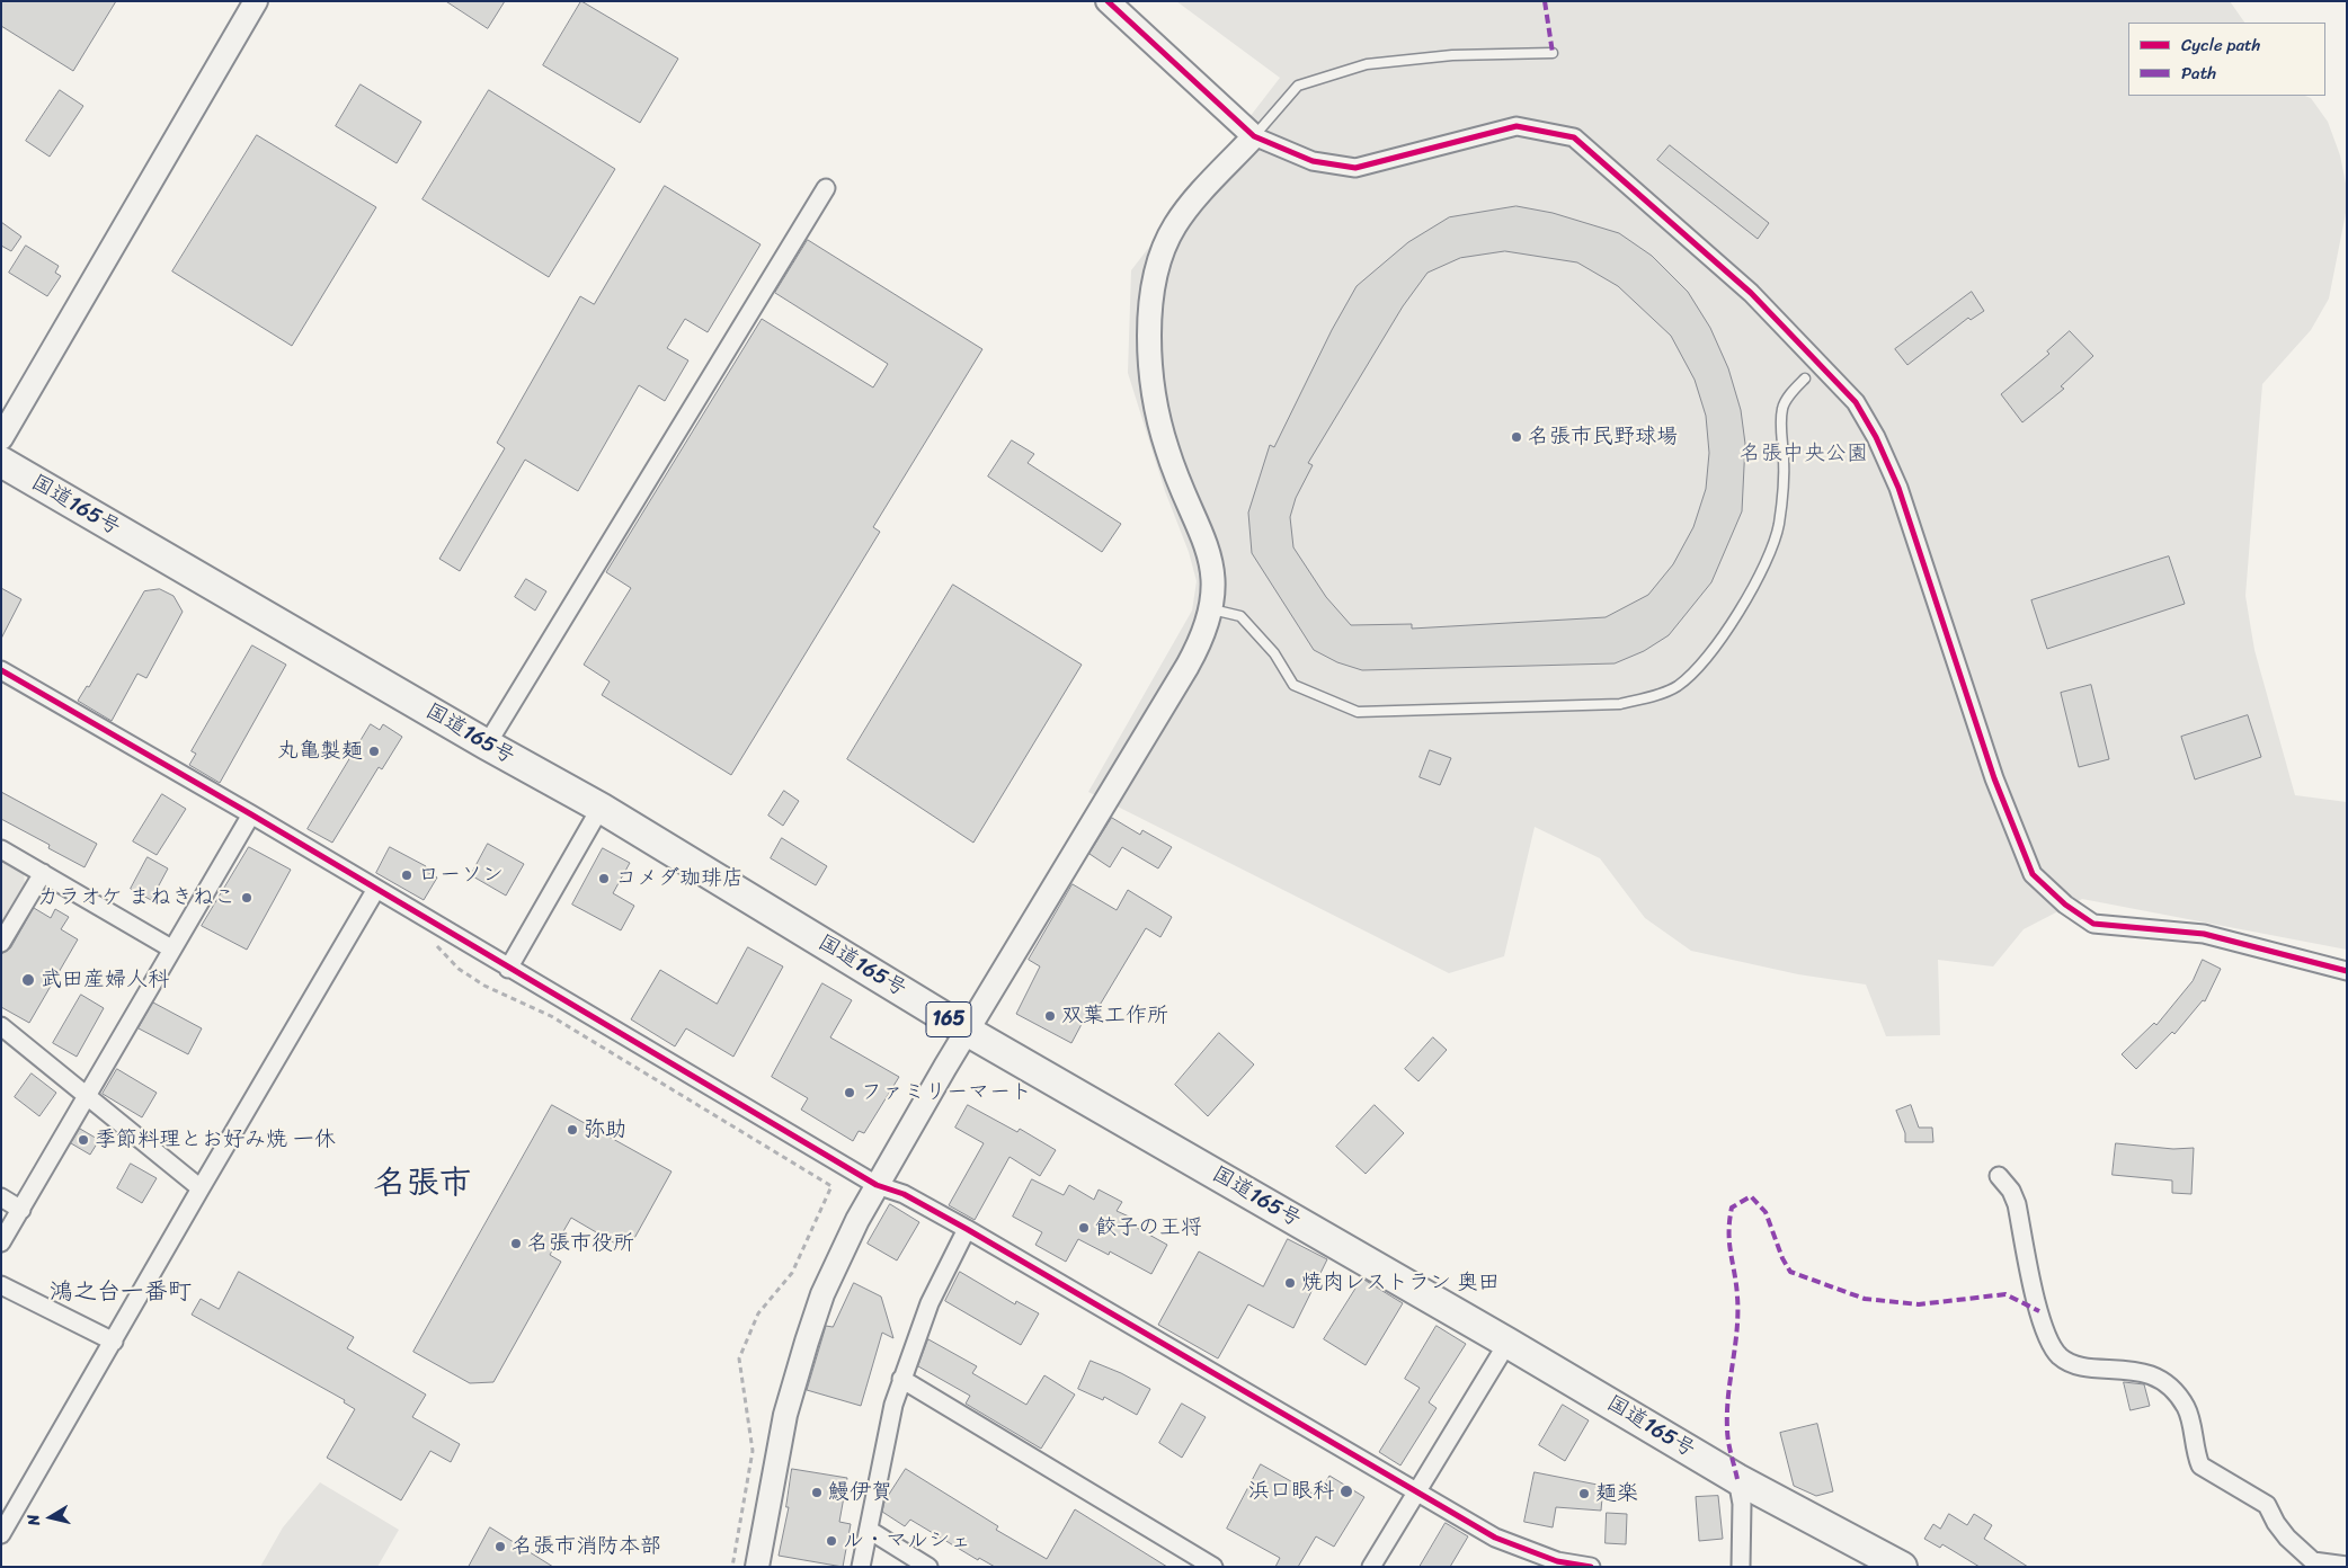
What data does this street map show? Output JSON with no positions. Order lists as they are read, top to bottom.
{
  "streets": {
    "highway": ["国道165号", "165"]
  },
  "districts": ["名張市", "鴻之台一番町"],
  "parks": ["名張中央公園"],
  "places": [
    "名張市民野球場",
    "丸亀製麺",
    "ローソン",
    "コメダ珈琲店",
    "カラオケ まねきねこ",
    "武田産婦人科",
    "双葉工作所",
    "ファミリーマート",
    "弥助",
    "季節料理とお好み焼 一休",
    "餃子の王将",
    "名張市役所",
    "焼肉レストラン 奥田",
    "浜口眼科",
    "鰻伊賀",
    "麺楽",
    "ル・マルシェ",
    "名張市消防本部"
  ],
  "legend": ["Cycle path", "Path"],
  "north": "left"
}
